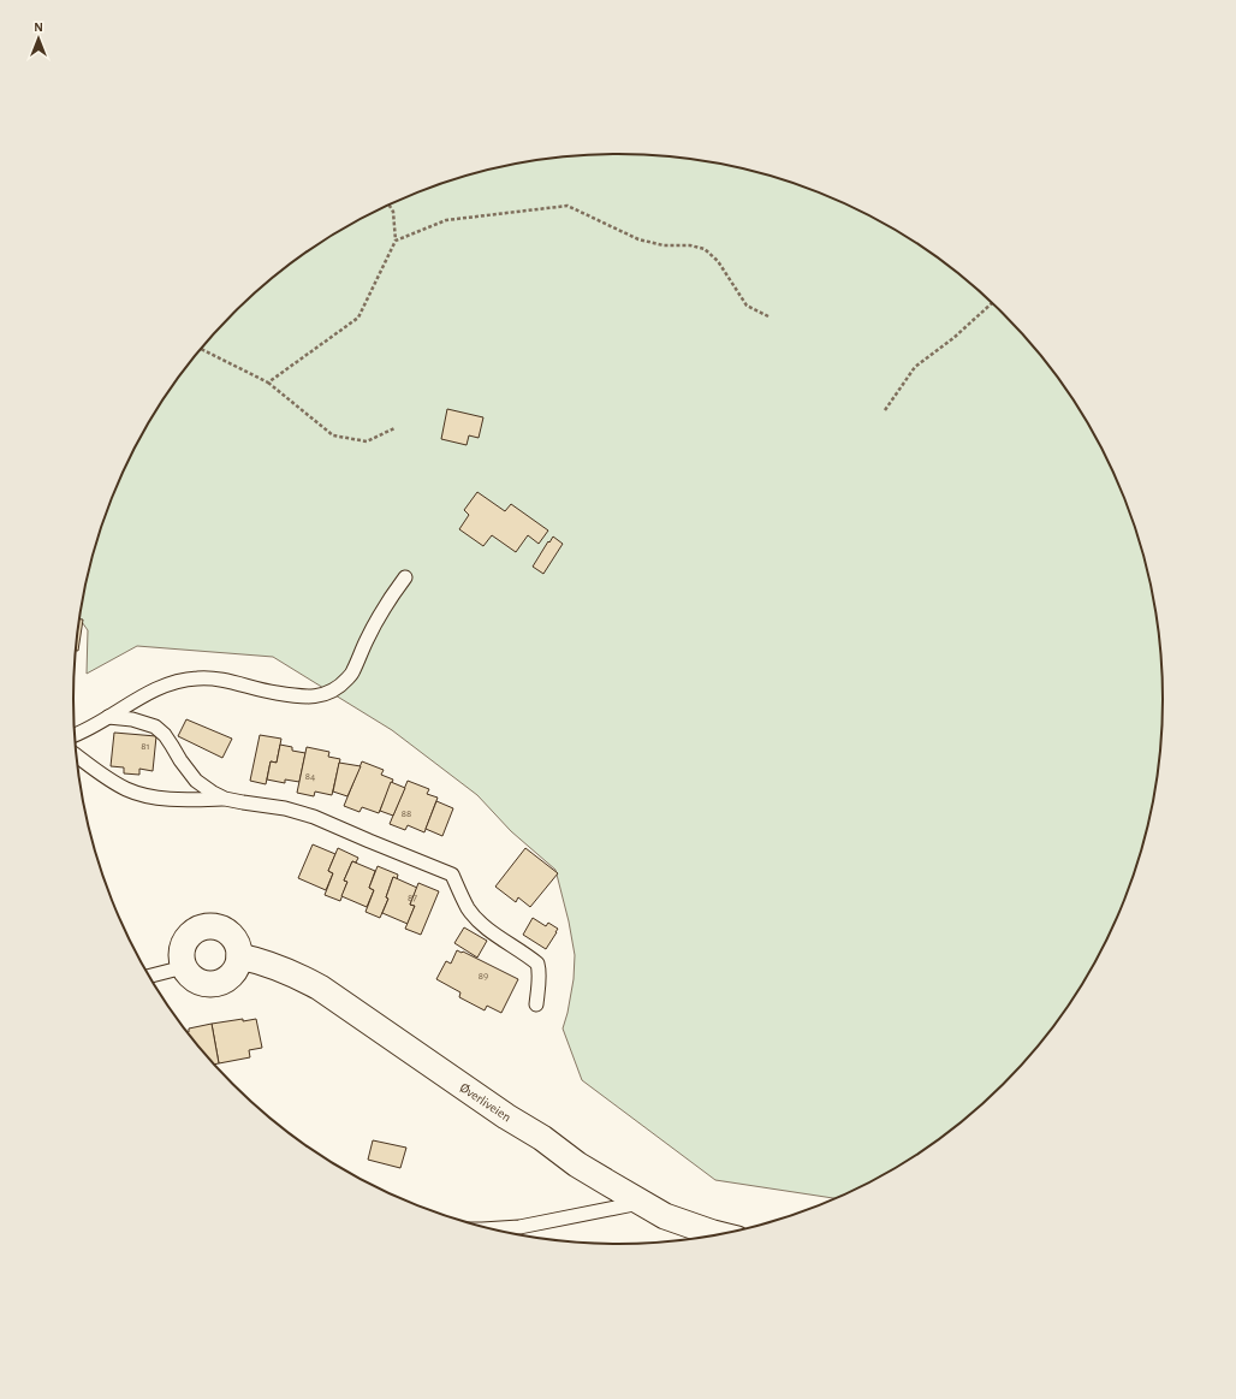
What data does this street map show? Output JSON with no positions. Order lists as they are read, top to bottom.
{
  "streets": {
    "street": ["Øverliveien"]
  },
  "house_numbers": [
    "81",
    "84",
    "88",
    "87",
    "89"
  ],
  "north": "top"
}
